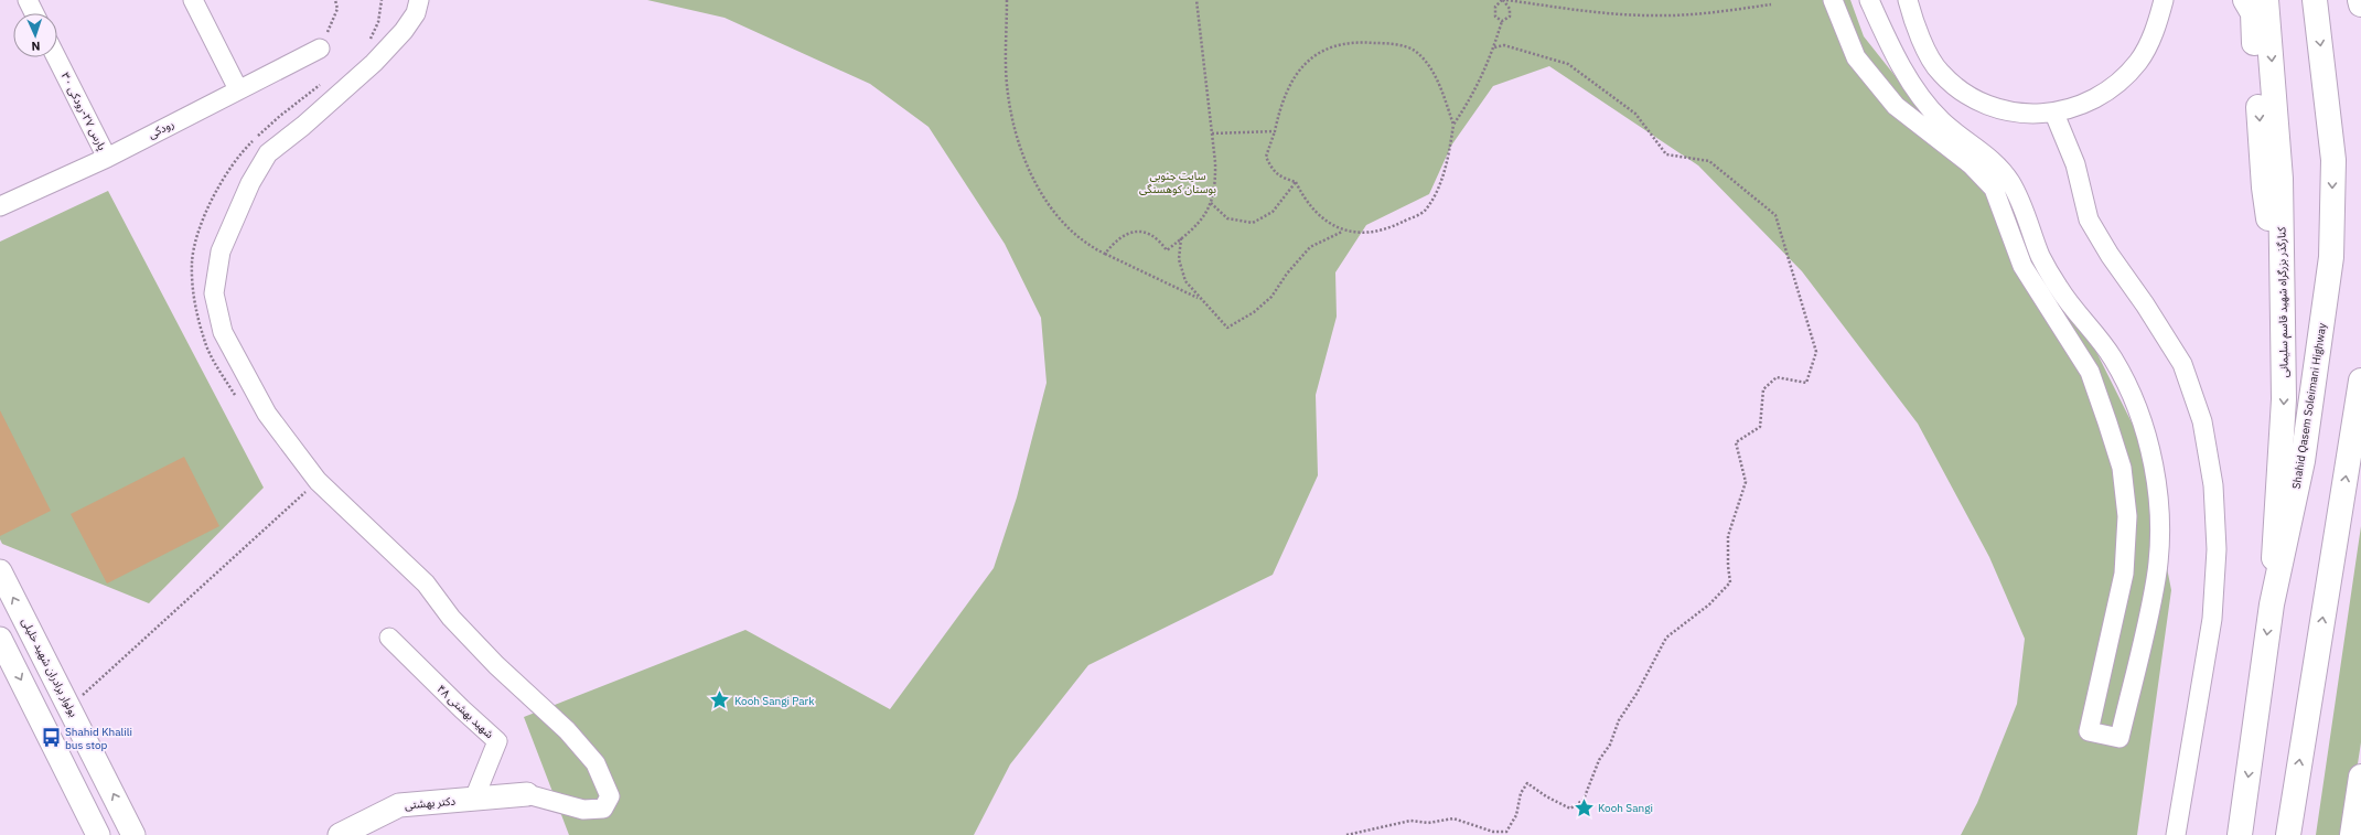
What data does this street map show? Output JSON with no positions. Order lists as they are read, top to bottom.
{
  "streets": {
    "main road": ["کنارگذر بزرگراه شهید قاسم سلیمانی", "Shahid Qasem Soleimani Highway"],
    "street": [
      "پارس ۲۷-رودکی ۳۰",
      "رودکی",
      "بولوار برادران شهید خلیلی",
      "شهید بهشتی ۴۸",
      "دکتر بهشتی"
    ]
  },
  "crossings": [
    ["پارس ۲۷-رودکی ۳۰", "رودکی"],
    ["کنارگذر بزرگراه شهید قاسم سلیمانی", "Shahid Qasem Soleimani Highway"],
    ["شهید بهشتی ۴۸", "دکتر بهشتی"]
  ],
  "parks": ["سایت جنوبی بوستان کوهسنگی"],
  "places": {
    "place": ["Kooh Sangi Park", "Kooh Sangi"],
    "bus stop": ["Shahid Khalili bus stop"]
  },
  "north": "bottom"
}
